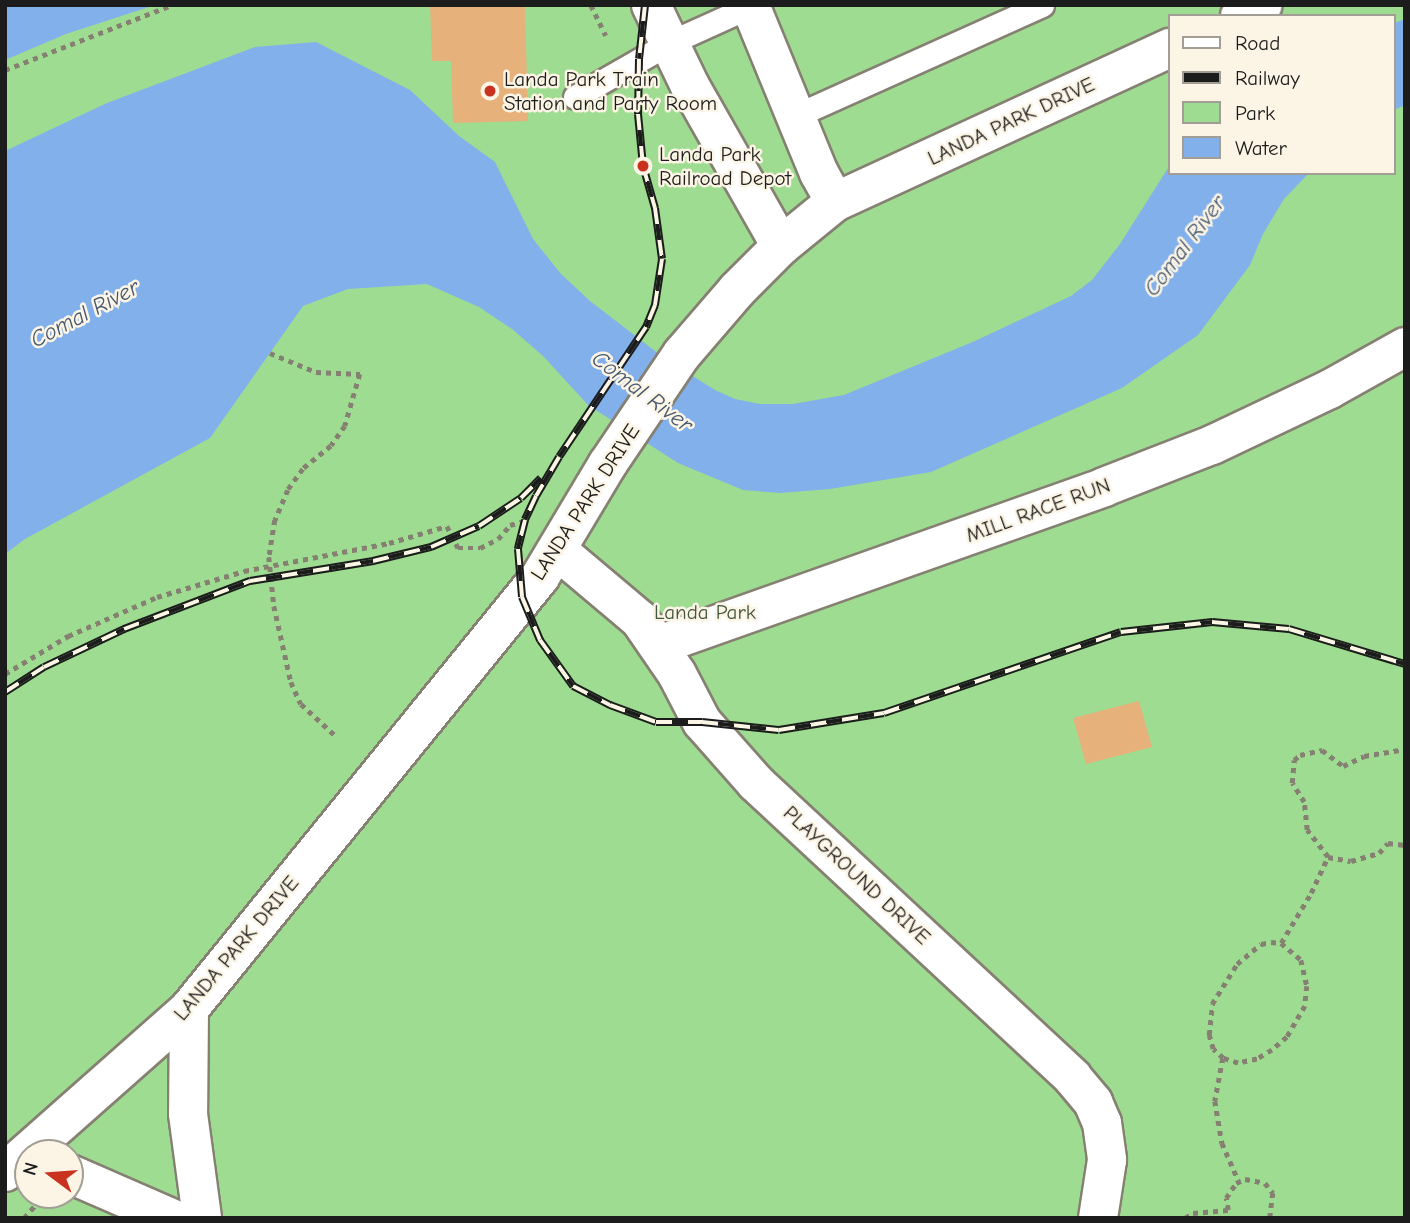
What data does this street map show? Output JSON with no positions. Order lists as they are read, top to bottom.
{
  "streets": {
    "street": ["LANDA PARK DRIVE", "MILL RACE RUN", "PLAYGROUND DRIVE"]
  },
  "crossings": [
    ["LANDA PARK DRIVE", "PLAYGROUND DRIVE"],
    ["MILL RACE RUN", "PLAYGROUND DRIVE"]
  ],
  "water": ["Comal River"],
  "parks": ["Landa Park"],
  "places": ["Landa Park Train Station and Party Room", "Landa Park Railroad Depot"],
  "legend": [
    "Road",
    "Railway",
    "Park",
    "Water"
  ],
  "north": "left"
}
